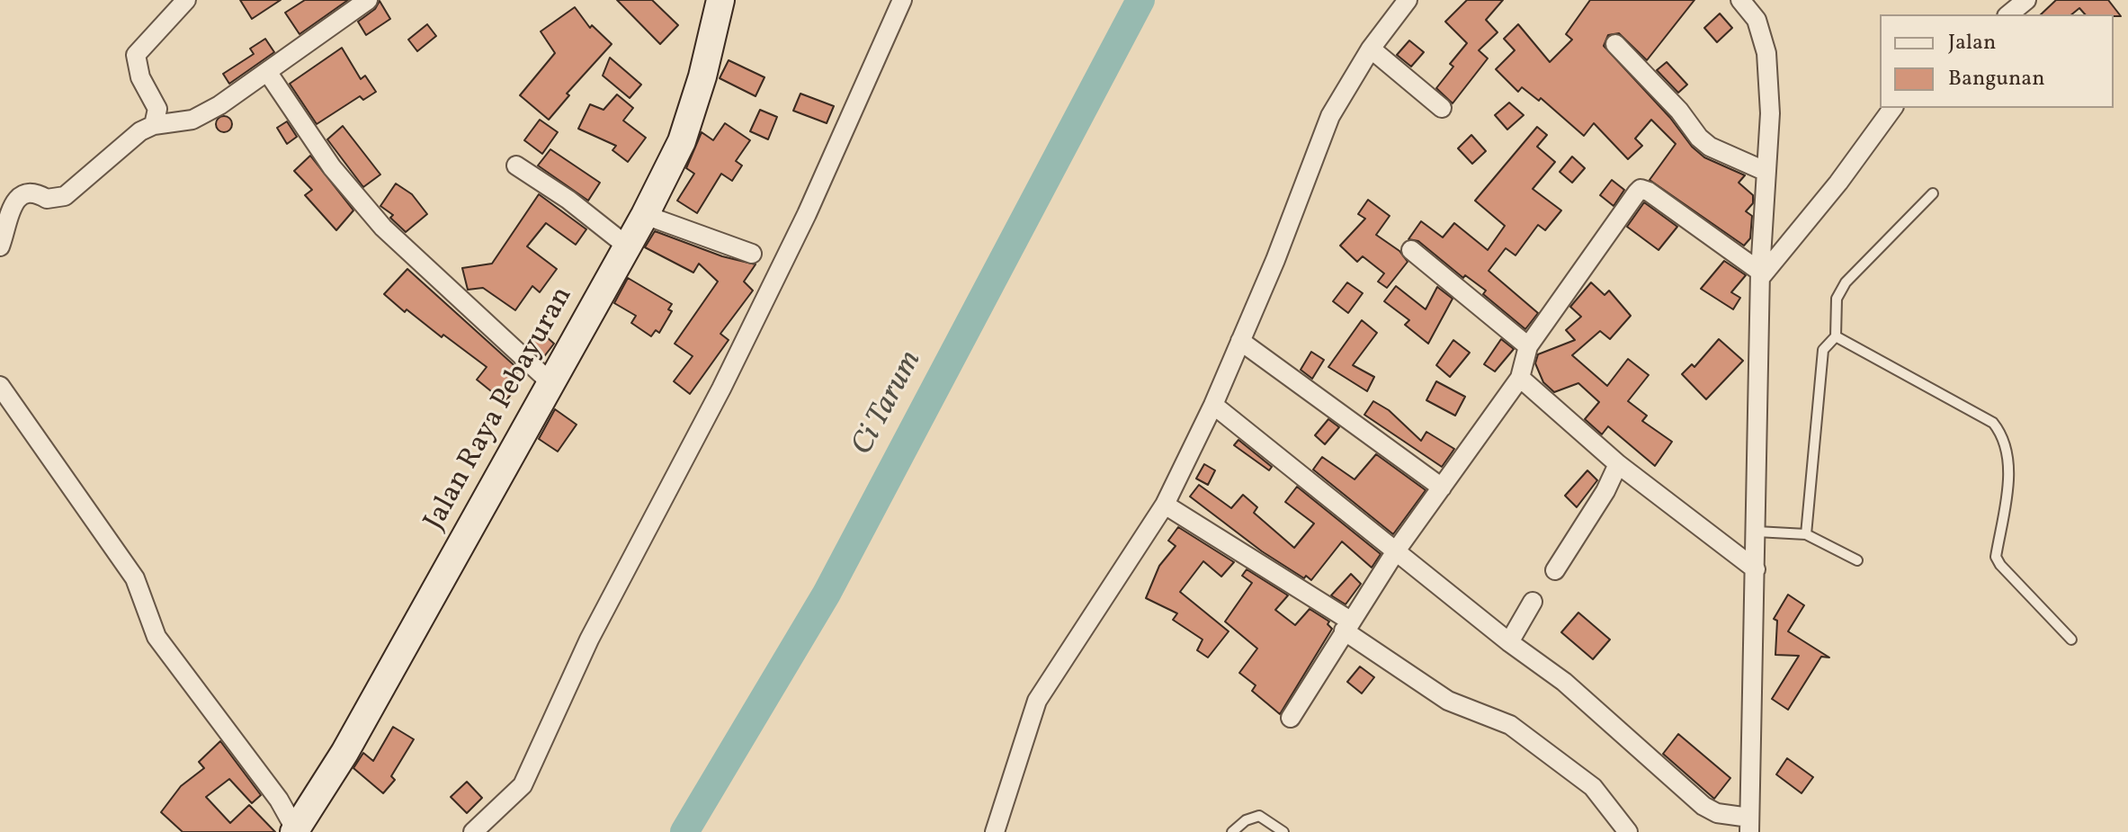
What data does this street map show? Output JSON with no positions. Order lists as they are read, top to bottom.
{
  "streets": {
    "main road": ["Jalan Raya Pebayuran"]
  },
  "water": ["Ci Tarum"],
  "legend": ["Jalan", "Bangunan"]
}
